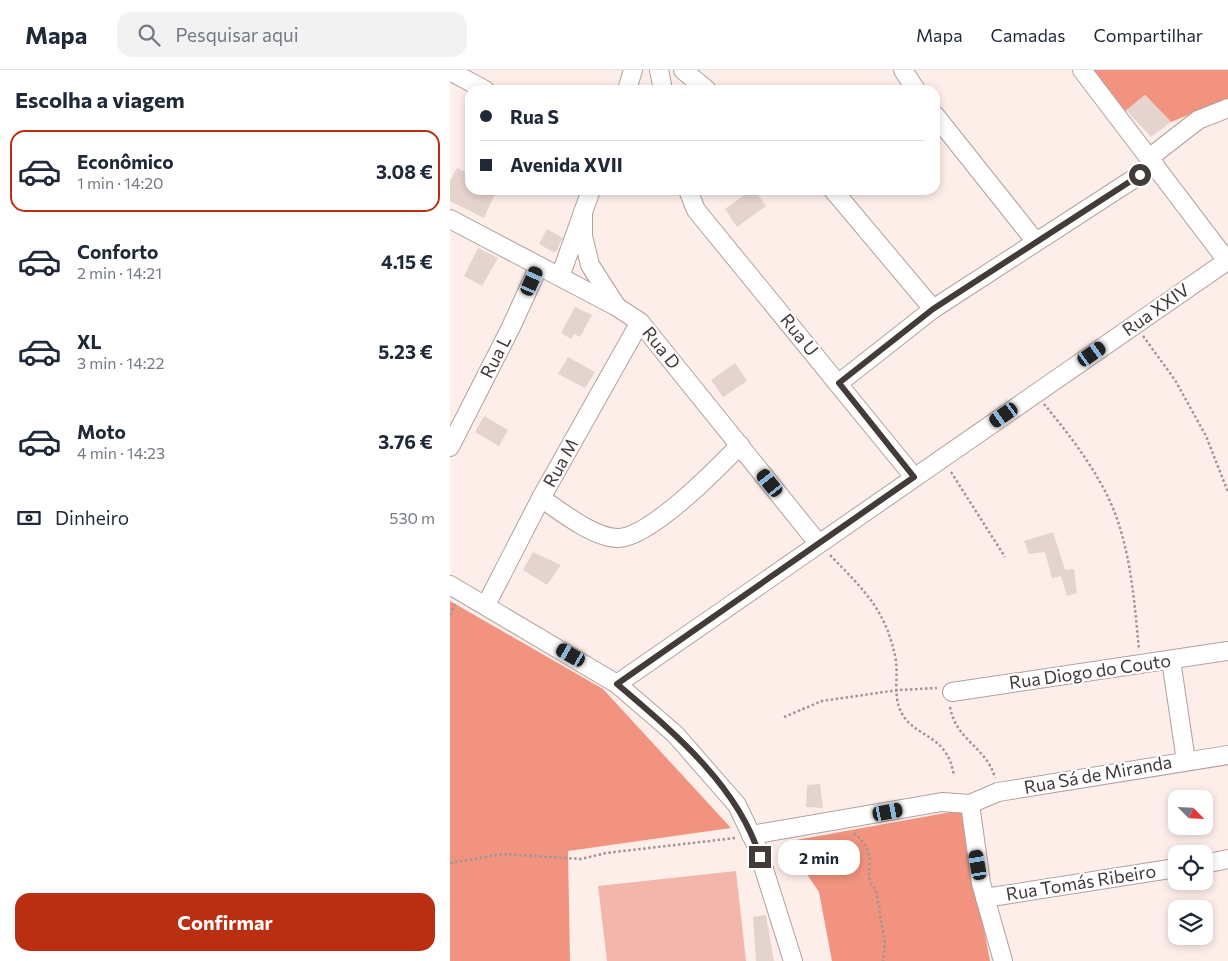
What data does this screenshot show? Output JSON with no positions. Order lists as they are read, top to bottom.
{
  "streets": {
    "street": [
      "Rua XXIV",
      "Rua U",
      "Rua D",
      "Rua L",
      "Rua M",
      "Rua Diogo do Couto",
      "Rua Sá de Miranda",
      "Rua Tomás Ribeiro"
    ]
  },
  "crossings": [
    ["Rua XXIV", "Rua U"],
    ["Rua XXIV", "Rua D"],
    ["Rua D", "Rua L"],
    ["Rua D", "Rua M"]
  ],
  "north": "bottom right",
  "page": {
    "header": "Mapa",
    "search": "Pesquisar aqui",
    "nav": ["Mapa", "Camadas", "Compartilhar"],
    "heading": "Escolha a viagem",
    "banner": ["Rua S", "Avenida XVII"],
    "list": [
      {
        "name": "Econômico",
        "note": "1 min · 14:20",
        "value": "3.08 €"
      },
      {
        "name": "Conforto",
        "note": "2 min · 14:21",
        "value": "4.15 €"
      },
      {
        "name": "XL",
        "note": "3 min · 14:22",
        "value": "5.23 €"
      },
      {
        "name": "Moto",
        "note": "4 min · 14:23",
        "value": "3.76 €"
      }
    ],
    "pay": ["Dinheiro", "530 m"],
    "bubble": "2 min",
    "buttons": "Confirmar"
  }
}
